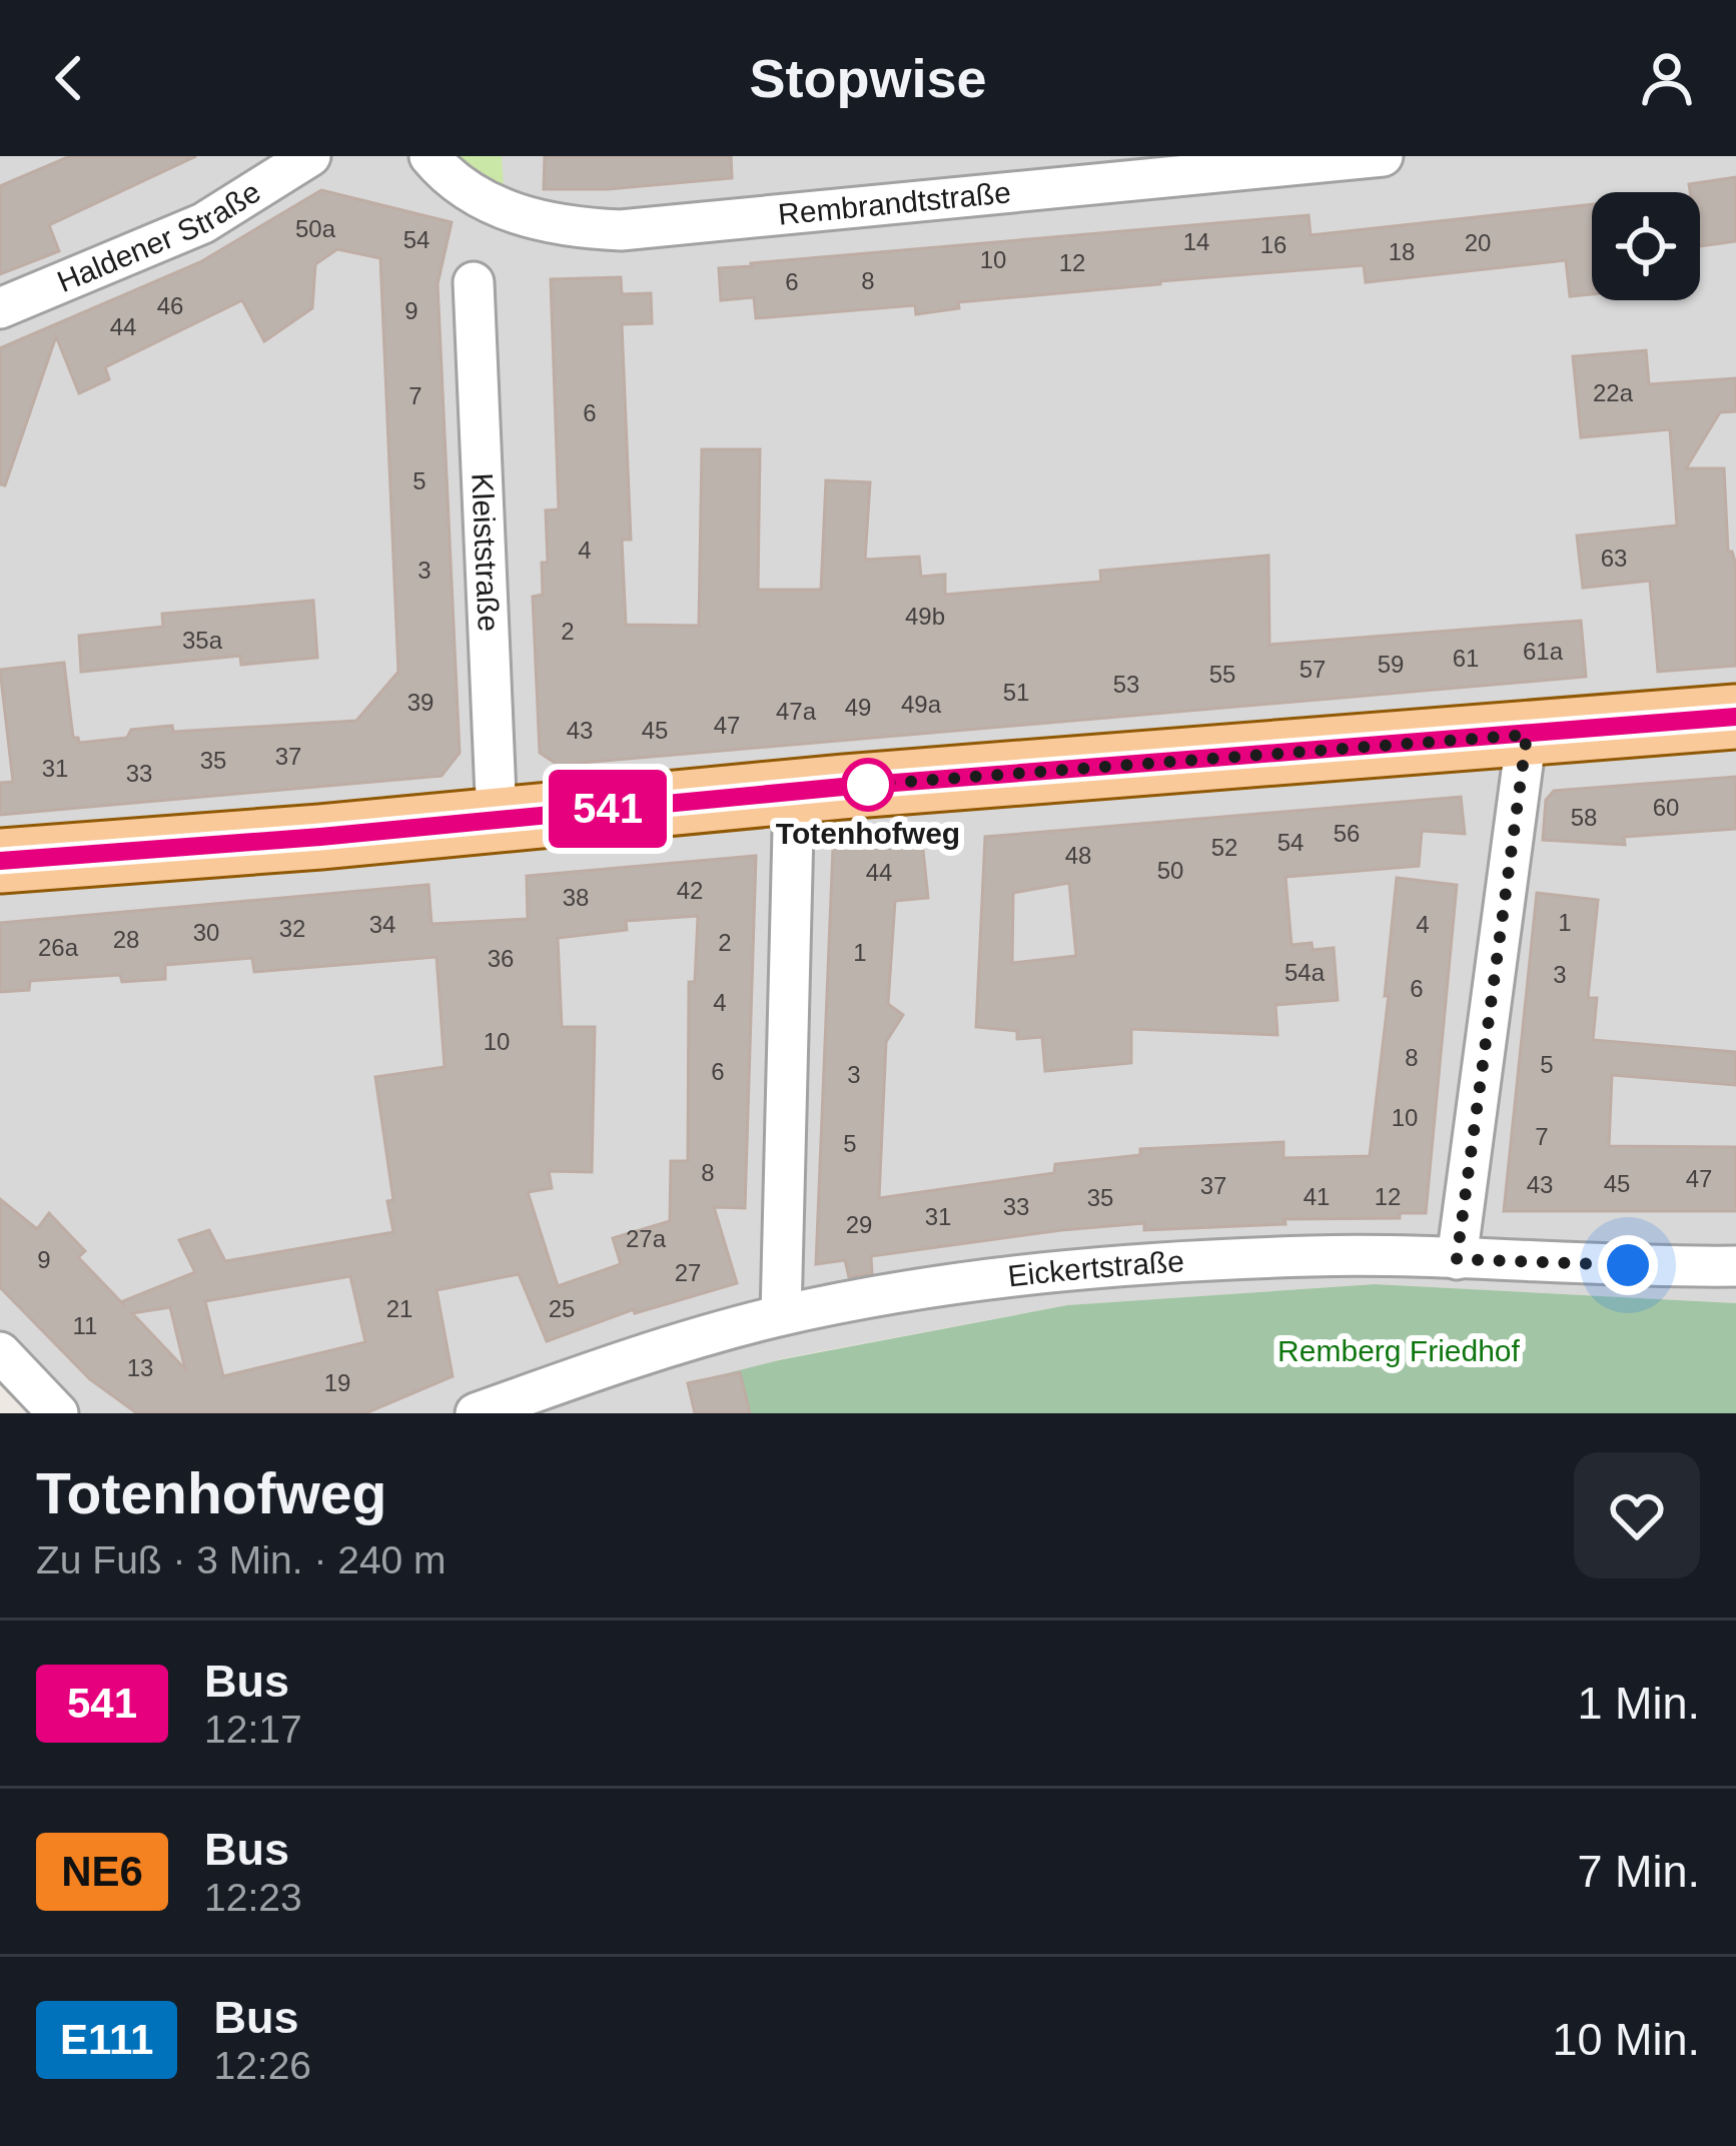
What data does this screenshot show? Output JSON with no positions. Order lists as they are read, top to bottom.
{
  "streets": {
    "street": [
      "Rembrandtstraße",
      "Haldener Straße",
      "Kleiststraße",
      "Eickertstraße"
    ]
  },
  "parks": ["Remberg Friedhof"],
  "places": ["Totenhofweg"],
  "lines": ["bus line 541"],
  "house_numbers": [
    "50a",
    "54",
    "14",
    "20",
    "16",
    "18",
    "10",
    "12",
    "8",
    "6",
    "46",
    "9",
    "44",
    "22a",
    "7",
    "6",
    "5",
    "4",
    "63",
    "3",
    "49b",
    "2",
    "35a",
    "61a",
    "61",
    "59",
    "57",
    "55",
    "53",
    "51",
    "39",
    "49a",
    "49",
    "47a",
    "47",
    "43",
    "45",
    "37",
    "35",
    "31",
    "33",
    "60",
    "58",
    "56",
    "54",
    "52",
    "48",
    "50",
    "44",
    "42",
    "38",
    "1",
    "34",
    "4",
    "32",
    "30",
    "28",
    "2",
    "26a",
    "1",
    "36",
    "54a",
    "3",
    "6",
    "4",
    "10",
    "8",
    "5",
    "6",
    "3",
    "10",
    "7",
    "5",
    "8",
    "47",
    "45",
    "43",
    "37",
    "41",
    "12",
    "35",
    "33",
    "31",
    "29",
    "27a",
    "9",
    "27",
    "21",
    "25",
    "11",
    "13",
    "19"
  ],
  "page": {
    "header": "Stopwise",
    "on_map": "541",
    "heading": ["Totenhofweg", "Zu Fuß · 3 Min. · 240 m"],
    "list": [
      {
        "mark": "541",
        "name": "Bus",
        "note": "12:17",
        "value": "1 Min."
      },
      {
        "mark": "NE6",
        "name": "Bus",
        "note": "12:23",
        "value": "7 Min."
      },
      {
        "mark": "E111",
        "name": "Bus",
        "note": "12:26",
        "value": "10 Min."
      }
    ]
  }
}
